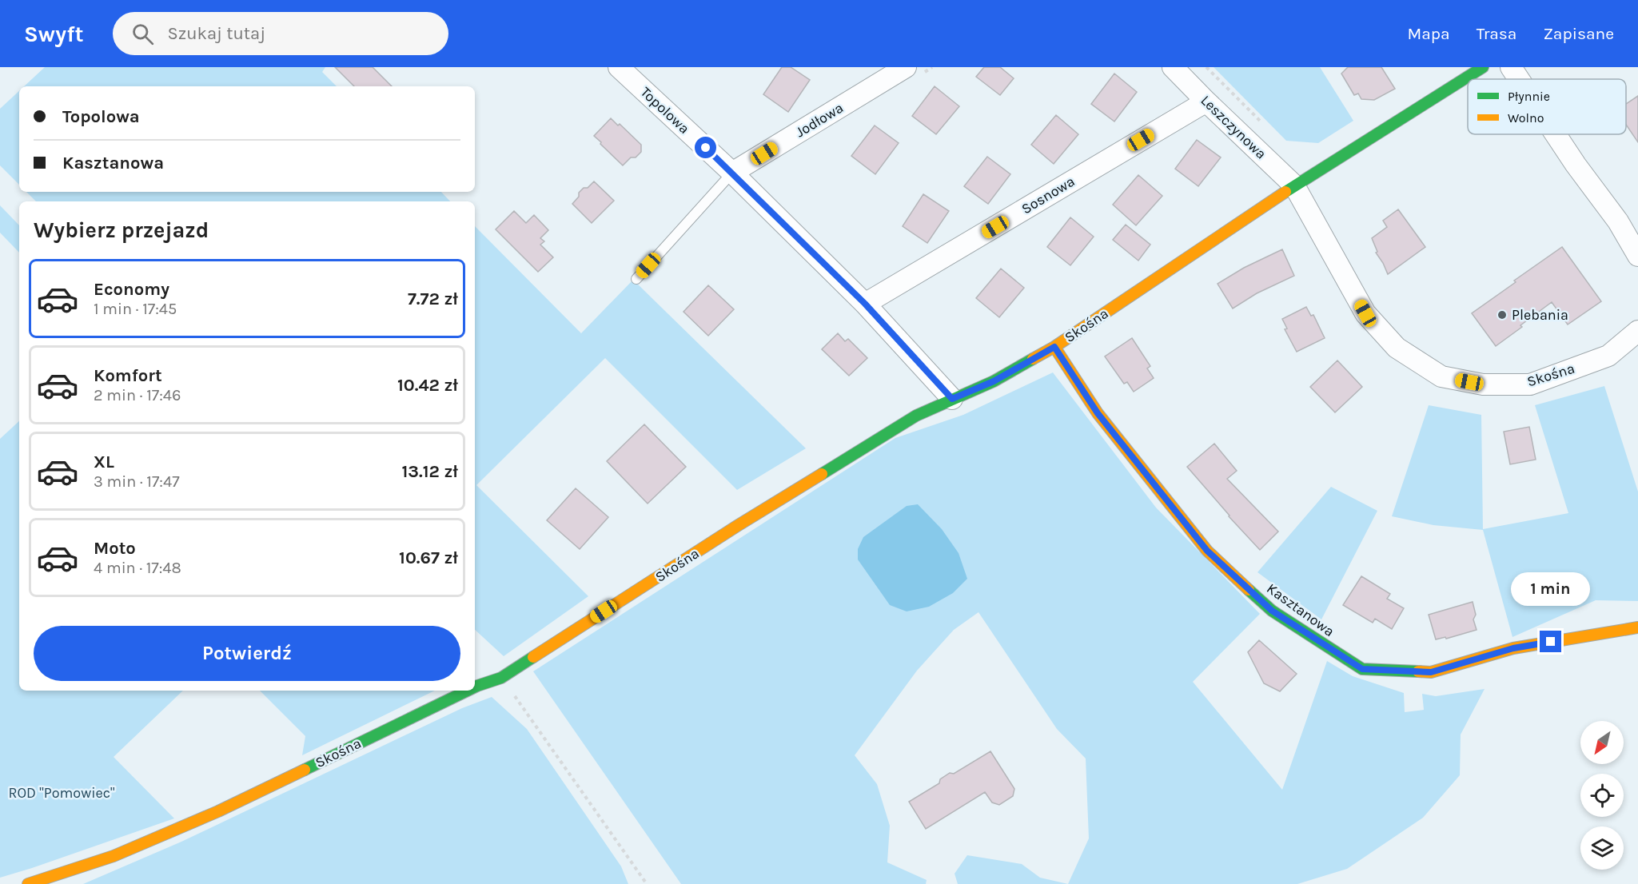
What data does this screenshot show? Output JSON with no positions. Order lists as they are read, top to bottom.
{
  "streets": {
    "street": [
      "Topolowa",
      "Jodłowa",
      "Leszczynowa",
      "Sosnowa",
      "Skośna",
      "Kasztanowa"
    ]
  },
  "crossings": [
    ["Topolowa", "Jodłowa"],
    ["Topolowa", "Sosnowa"],
    ["Topolowa", "Skośna"],
    ["Leszczynowa", "Sosnowa"],
    ["Leszczynowa", "Skośna"],
    ["Skośna", "Kasztanowa"]
  ],
  "parks": ["ROD \"Pomowiec\""],
  "places": ["Plebania"],
  "legend": ["Płynnie", "Wolno"],
  "north": "bottom left",
  "page": {
    "header": "Swyft",
    "search": "Szukaj tutaj",
    "nav": ["Mapa", "Trasa", "Zapisane"],
    "banner": ["Topolowa", "Kasztanowa"],
    "heading": "Wybierz przejazd",
    "list": [
      {
        "name": "Economy",
        "note": "1 min · 17:45",
        "value": "7.72 zł"
      },
      {
        "name": "Komfort",
        "note": "2 min · 17:46",
        "value": "10.42 zł"
      },
      {
        "name": "XL",
        "note": "3 min · 17:47",
        "value": "13.12 zł"
      },
      {
        "name": "Moto",
        "note": "4 min · 17:48",
        "value": "10.67 zł"
      }
    ],
    "bubble": "1 min",
    "buttons": "Potwierdź"
  }
}
